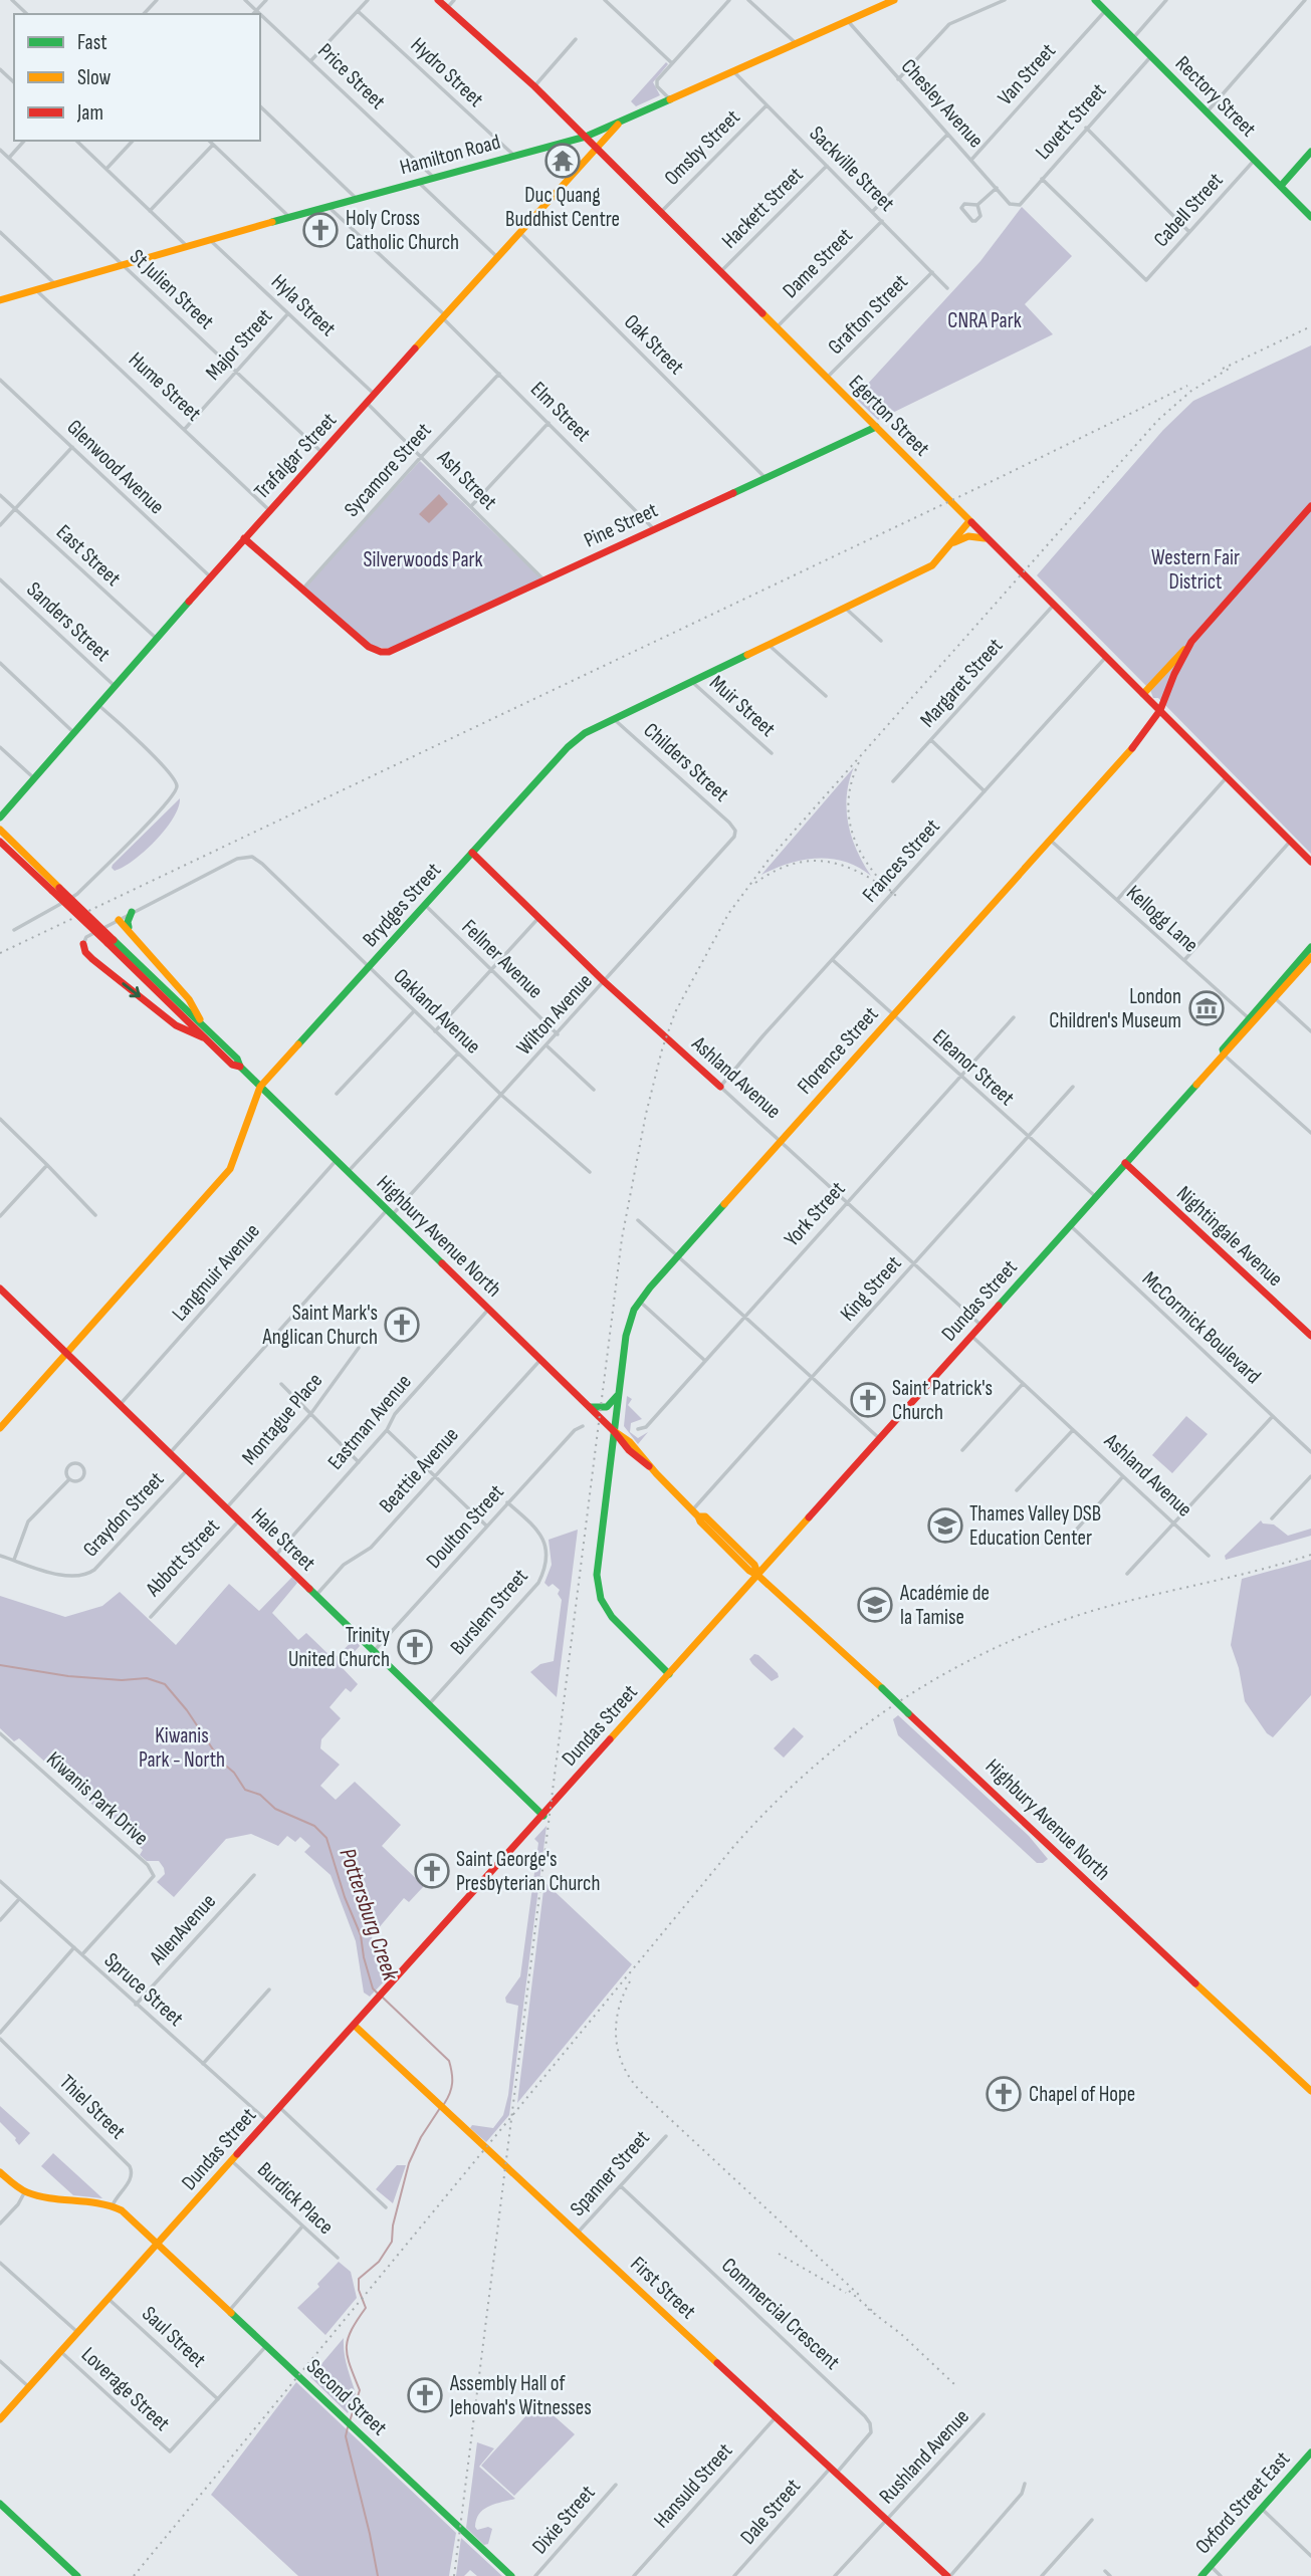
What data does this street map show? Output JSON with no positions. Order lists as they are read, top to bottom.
{
  "streets": {
    "main road": [
      "Rectory Street",
      "Hamilton Road",
      "Egerton Street",
      "Trafalgar Street",
      "Pine Street",
      "Brydges Street",
      "Florence Street",
      "Ashland Avenue",
      "Highbury Avenue North",
      "Nightingale Avenue",
      "Dundas Street",
      "Hale Street",
      "First Street",
      "Second Street",
      "Oxford Street East"
    ],
    "street": [
      "Hydro Street",
      "Van Street",
      "Price Street",
      "Chesley Avenue",
      "Lovett Street",
      "Omsby Street",
      "Sackville Street",
      "Hackett Street",
      "Cabell Street",
      "Dame Street",
      "St Julien Street",
      "Hyla Street",
      "Grafton Street",
      "Major Street",
      "Oak Street",
      "Hume Street",
      "Elm Street",
      "Glenwood Avenue",
      "Sycamore Street",
      "Ash Street",
      "East Street",
      "Sanders Street",
      "Margaret Street",
      "Muir Street",
      "Childers Street",
      "Frances Street",
      "Kellogg Lane",
      "Fellner Avenue",
      "Oakland Avenue",
      "Wilton Avenue",
      "Eleanor Street",
      "York Street",
      "Langmuir Avenue",
      "King Street",
      "McCormick Boulevard",
      "Montague Place",
      "Eastman Avenue",
      "Beattie Avenue",
      "Graydon Street",
      "Doulton Street",
      "Abbott Street",
      "Burslem Street",
      "Kiwanis Park Drive",
      "AllenAvenue",
      "Spruce Street",
      "Thiel Street",
      "Spanner Street",
      "Burdick Place",
      "Commercial Crescent",
      "Saul Street",
      "Loverage Street",
      "Rushland Avenue",
      "Hansuld Street",
      "Dale Street",
      "Dixie Street"
    ]
  },
  "crossings": [
    ["Hydro Street", "Hamilton Road"],
    ["Van Street", "Rectory Street"],
    ["Van Street", "Chesley Avenue"],
    ["Price Street", "Hamilton Road"],
    ["Rectory Street", "Lovett Street"],
    ["Rectory Street", "Cabell Street"],
    ["Chesley Avenue", "Lovett Street"],
    ["Chesley Avenue", "Hamilton Road"],
    ["Chesley Avenue", "Dame Street"],
    ["Lovett Street", "Cabell Street"],
    ["Omsby Street", "Sackville Street"],
    ["Omsby Street", "Egerton Street"],
    ["Hamilton Road", "Sackville Street"],
    ["Hamilton Road", "St Julien Street"],
    ["Hamilton Road", "Hyla Street"],
    ["Hamilton Road", "Hume Street"],
    ["Hamilton Road", "Elm Street"],
    ["Hamilton Road", "Egerton Street"],
    ["Hamilton Road", "Trafalgar Street"],
    ["Sackville Street", "Hackett Street"],
    ["Sackville Street", "Dame Street"],
    ["Sackville Street", "Grafton Street"],
    ["Hackett Street", "Egerton Street"],
    ["Dame Street", "Egerton Street"],
    ["St Julien Street", "Major Street"],
    ["St Julien Street", "Trafalgar Street"],
    ["Hyla Street", "Major Street"],
    ["Hyla Street", "Trafalgar Street"],
    ["Grafton Street", "Egerton Street"],
    ["Major Street", "Hume Street"],
    ["Oak Street", "Trafalgar Street"],
    ["Oak Street", "Pine Street"],
    ["Hume Street", "Trafalgar Street"],
    ["Elm Street", "Trafalgar Street"],
    ["Elm Street", "Sycamore Street"],
    ["Elm Street", "Pine Street"],
    ["Egerton Street", "Trafalgar Street"],
    ["Egerton Street", "Pine Street"],
    ["Egerton Street", "Margaret Street"],
    ["Egerton Street", "Frances Street"],
    ["Egerton Street", "Brydges Street"],
    ["Egerton Street", "Florence Street"],
    ["Trafalgar Street", "Glenwood Avenue"],
    ["Trafalgar Street", "Ash Street"],
    ["Trafalgar Street", "East Street"],
    ["Trafalgar Street", "Sanders Street"],
    ["Sycamore Street", "Ash Street"],
    ["Sycamore Street", "Pine Street"],
    ["Ash Street", "Pine Street"],
    ["Muir Street", "Brydges Street"],
    ["Childers Street", "Brydges Street"],
    ["Childers Street", "Wilton Avenue"],
    ["Frances Street", "Eleanor Street"],
    ["Frances Street", "Ashland Avenue"],
    ["Brydges Street", "Fellner Avenue"],
    ["Brydges Street", "Oakland Avenue"],
    ["Brydges Street", "Ashland Avenue"],
    ["Brydges Street", "Highbury Avenue North"],
    ["Brydges Street", "Hale Street"],
    ["Kellogg Lane", "Florence Street"],
    ["Kellogg Lane", "Dundas Street"],
    ["Fellner Avenue", "Wilton Avenue"],
    ["Oakland Avenue", "Wilton Avenue"],
    ["Wilton Avenue", "Ashland Avenue"],
    ["Wilton Avenue", "Highbury Avenue North"],
    ["Wilton Avenue", "Hale Street"],
    ["Florence Street", "Eleanor Street"],
    ["Florence Street", "Ashland Avenue"],
    ["Florence Street", "Highbury Avenue North"],
    ["Florence Street", "Dundas Street"],
    ["Eleanor Street", "York Street"],
    ["Eleanor Street", "King Street"],
    ["Eleanor Street", "Dundas Street"],
    ["Ashland Avenue", "York Street"],
    ["Ashland Avenue", "King Street"],
    ["Ashland Avenue", "Dundas Street"],
    ["Highbury Avenue North", "Langmuir Avenue"],
    ["Highbury Avenue North", "King Street"],
    ["Highbury Avenue North", "Dundas Street"],
    ["Highbury Avenue North", "Eastman Avenue"],
    ["Highbury Avenue North", "Beattie Avenue"],
    ["Nightingale Avenue", "Dundas Street"],
    ["Langmuir Avenue", "Hale Street"],
    ["Dundas Street", "McCormick Boulevard"],
    ["Dundas Street", "Hale Street"],
    ["Dundas Street", "Spruce Street"],
    ["Dundas Street", "Burdick Place"],
    ["Dundas Street", "First Street"],
    ["Dundas Street", "Saul Street"],
    ["Dundas Street", "Loverage Street"],
    ["Dundas Street", "Second Street"],
    ["Montague Place", "Hale Street"],
    ["Eastman Avenue", "Hale Street"],
    ["Beattie Avenue", "Hale Street"],
    ["Graydon Street", "Hale Street"],
    ["Doulton Street", "Hale Street"],
    ["Doulton Street", "Burslem Street"],
    ["Hale Street", "Abbott Street"],
    ["Hale Street", "Burslem Street"],
    ["Kiwanis Park Drive", "Spruce Street"],
    ["AllenAvenue", "Spruce Street"],
    ["Thiel Street", "Second Street"],
    ["Spanner Street", "First Street"],
    ["Spanner Street", "Commercial Crescent"],
    ["First Street", "Commercial Crescent"],
    ["First Street", "Rushland Avenue"],
    ["First Street", "Hansuld Street"],
    ["First Street", "Dale Street"],
    ["Commercial Crescent", "Dale Street"],
    ["Saul Street", "Loverage Street"]
  ],
  "water": ["Pottersburg Creek"],
  "parks": [
    "CNRA Park",
    "Western Fair District",
    "Silverwoods Park",
    "Kiwanis Park - North"
  ],
  "places": {
    "temple": ["Duc Quang Buddhist Centre"],
    "church": [
      "Holy Cross Catholic Church",
      "Saint Mark's Anglican Church",
      "Saint Patrick's Church",
      "Trinity United Church",
      "Saint George's Presbyterian Church",
      "Chapel of Hope",
      "Assembly Hall of Jehovah's Witnesses"
    ],
    "museum": ["London Children's Museum"],
    "school or university": ["Thames Valley DSB Education Center", "Académie de la Tamise"]
  },
  "legend": ["Fast", "Slow", "Jam"]
}
